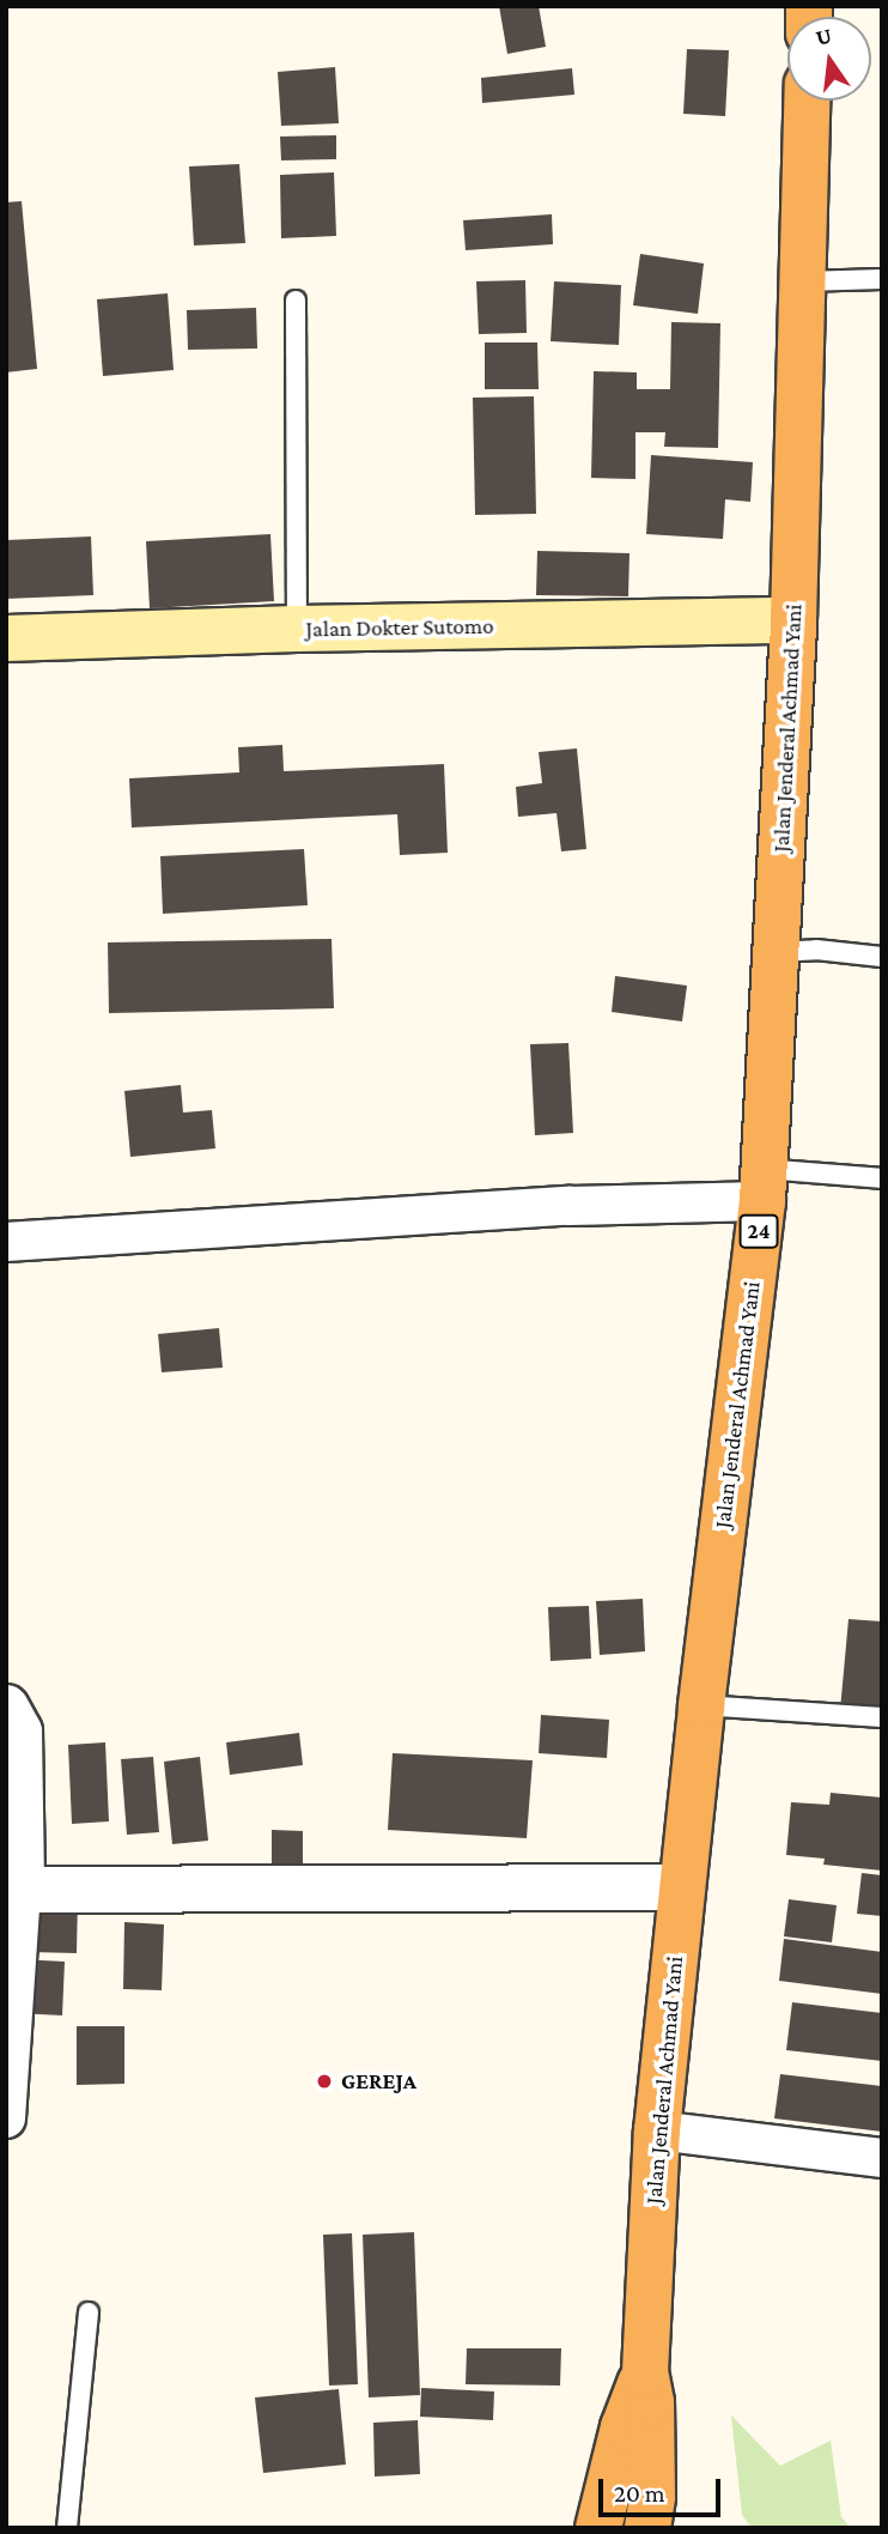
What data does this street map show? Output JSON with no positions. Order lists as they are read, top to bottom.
{
  "streets": {
    "highway": ["Jalan Jenderal Achmad Yani", "24"],
    "main road": ["Jalan Dokter Sutomo"]
  },
  "crossings": [
    ["Jalan Dokter Sutomo", "Jalan Jenderal Achmad Yani"],
    ["Jalan Jenderal Achmad Yani", "24"]
  ],
  "places": ["GEREJA"],
  "scale_bar": "20 m",
  "north": "top"
}
